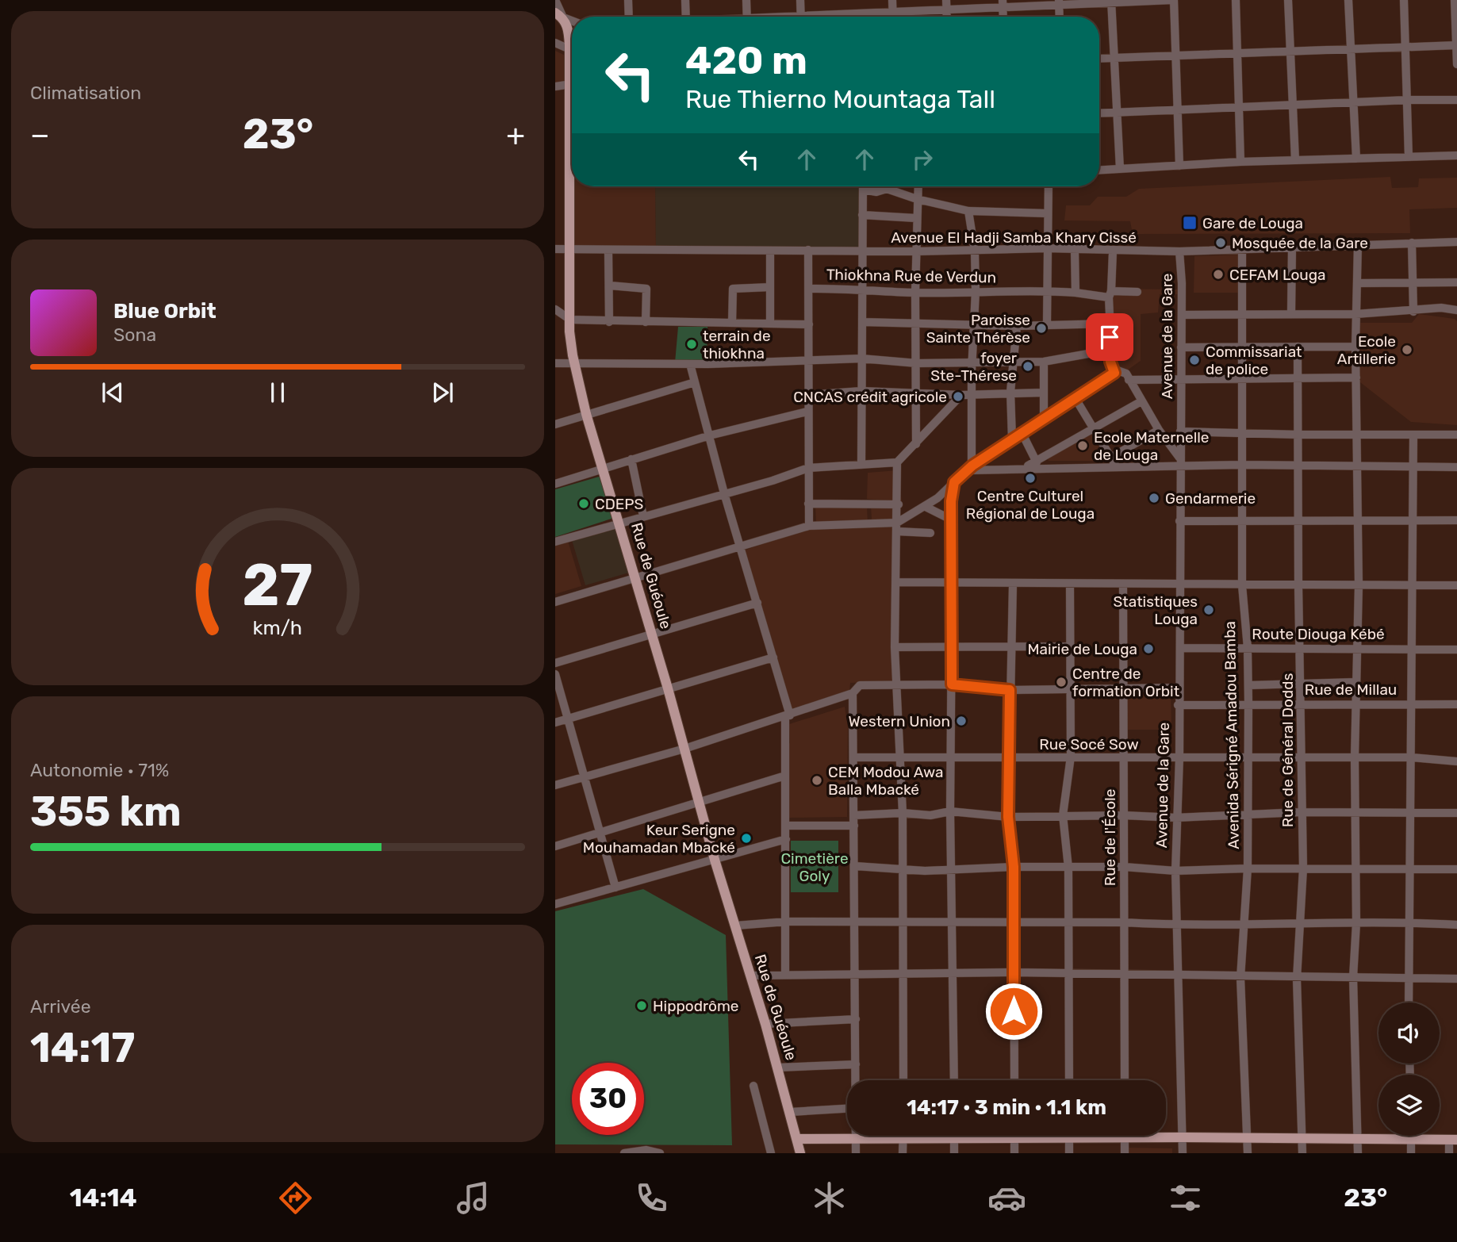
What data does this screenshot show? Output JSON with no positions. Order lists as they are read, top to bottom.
{
  "streets": {
    "main road": ["Rue de Guéoule"],
    "street": [
      "Avenue El Hadji Samba Khary Cissé",
      "Thiokhna Rue de Verdun",
      "Avenue de la Gare",
      "Route Diouga Kébé",
      "Rue de Millau",
      "Avenida Sérigné Amadou Bamba",
      "Rue Socé Sow",
      "Rue de Général Dodds",
      "Rue de l'École"
    ]
  },
  "crossings": [
    ["Avenue El Hadji Samba Khary Cissé", "Avenue de la Gare"],
    ["Avenue El Hadji Samba Khary Cissé", "Rue de Guéoule"],
    ["Avenue El Hadji Samba Khary Cissé", "Avenida Sérigné Amadou Bamba"],
    ["Avenue de la Gare", "Route Diouga Kébé"],
    ["Avenue de la Gare", "Rue de Millau"],
    ["Avenue de la Gare", "Rue Socé Sow"],
    ["Route Diouga Kébé", "Avenida Sérigné Amadou Bamba"],
    ["Route Diouga Kébé", "Rue de Général Dodds"],
    ["Rue de Millau", "Avenida Sérigné Amadou Bamba"],
    ["Rue de Millau", "Rue de Général Dodds"],
    ["Avenida Sérigné Amadou Bamba", "Rue Socé Sow"],
    ["Rue Socé Sow", "Rue de Général Dodds"],
    ["Rue Socé Sow", "Rue de l'École"]
  ],
  "parks": ["Cimetière Goly"],
  "places": {
    "transit": ["Gare de Louga"],
    "other": [
      "Mosquée de la Gare",
      "CEFAM Louga",
      "Paroisse Sainte Thérèse",
      "terrain de thiokhna",
      "Ecole Artillerie",
      "Commissariat de police",
      "foyer Ste-Thérese",
      "CNCAS crédit agricole",
      "Ecole Maternelle de Louga",
      "Centre Culturel Régional de Louga",
      "Gendarmerie",
      "CDEPS",
      "Statistiques Louga",
      "Mairie de Louga",
      "Centre de formation Orbit",
      "Western Union",
      "CEM Modou Awa Balla Mbacké",
      "Keur Serigne Mouhamadan Mbacké",
      "Hippodrôme"
    ]
  },
  "page": {
    "tile": [
      "Climatisation",
      ["Autonomie · 71%", "355 km"],
      ["Arrivée", "14:17"]
    ],
    "turn": ["420 m", "Rue Thierno Mountaga Tall"],
    "heat": ["−", "23°", "+"],
    "song": ["Blue Orbit", "Sona"],
    "limit": "30",
    "trip": "14:17 · 3 min · 1.1 km",
    "tabs": ["14:14", "23°"],
    "gauge": ["27", "km/h"]
  }
}
